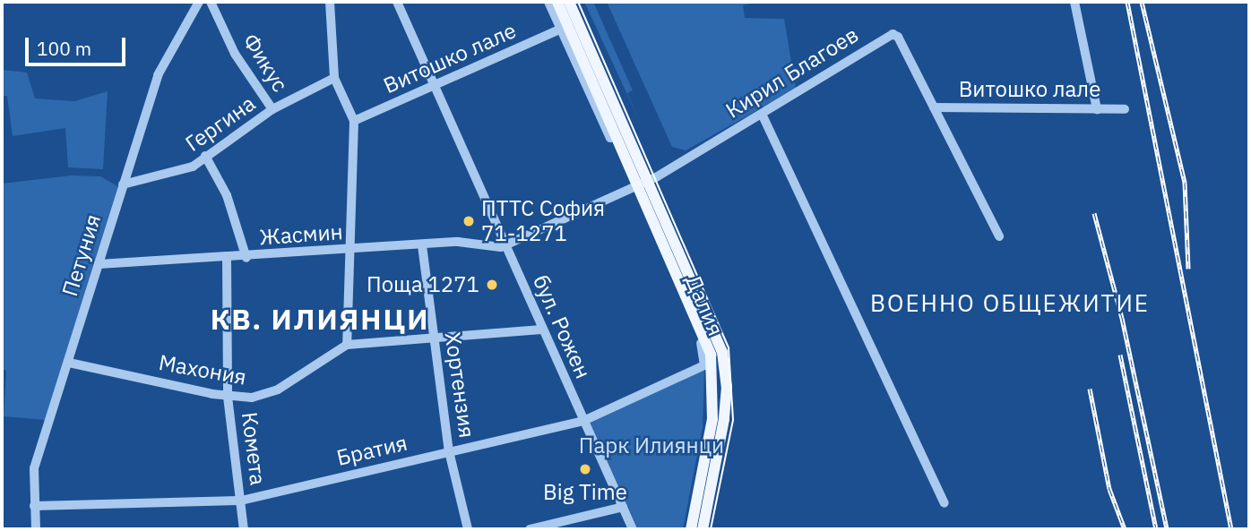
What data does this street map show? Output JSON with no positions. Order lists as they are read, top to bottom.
{
  "streets": {
    "street": [
      "Витошко лале",
      "Фикус",
      "Кирил Благоев",
      "Гергина",
      "Жасмин",
      "Петуния",
      "Далия",
      "бул. Рожен",
      "Махония",
      "Хортензия",
      "Комета",
      "Братия"
    ]
  },
  "crossings": [
    ["Витошко лале", "Кирил Благоев"],
    ["Витошко лале", "бул. Рожен"],
    ["Фикус", "Гергина"],
    ["Кирил Благоев", "Жасмин"],
    ["Кирил Благоев", "бул. Рожен"],
    ["Гергина", "Петуния"],
    ["Жасмин", "Петуния"],
    ["Жасмин", "бул. Рожен"],
    ["Жасмин", "Хортензия"],
    ["Жасмин", "Комета"],
    ["Петуния", "Махония"],
    ["Петуния", "Братия"],
    ["Далия", "Братия"],
    ["бул. Рожен", "Махония"],
    ["бул. Рожен", "Братия"],
    ["Махония", "Хортензия"],
    ["Махония", "Комета"],
    ["Хортензия", "Братия"],
    ["Комета", "Братия"]
  ],
  "districts": ["ВОЕННО ОБЩЕЖИТИЕ", "КВ. ИЛИЯНЦИ"],
  "parks": ["Парк Илиянци"],
  "places": ["ПТТС София 71-1271", "Поща 1271", "Big Time"],
  "scale_bar": "100 m"
}
